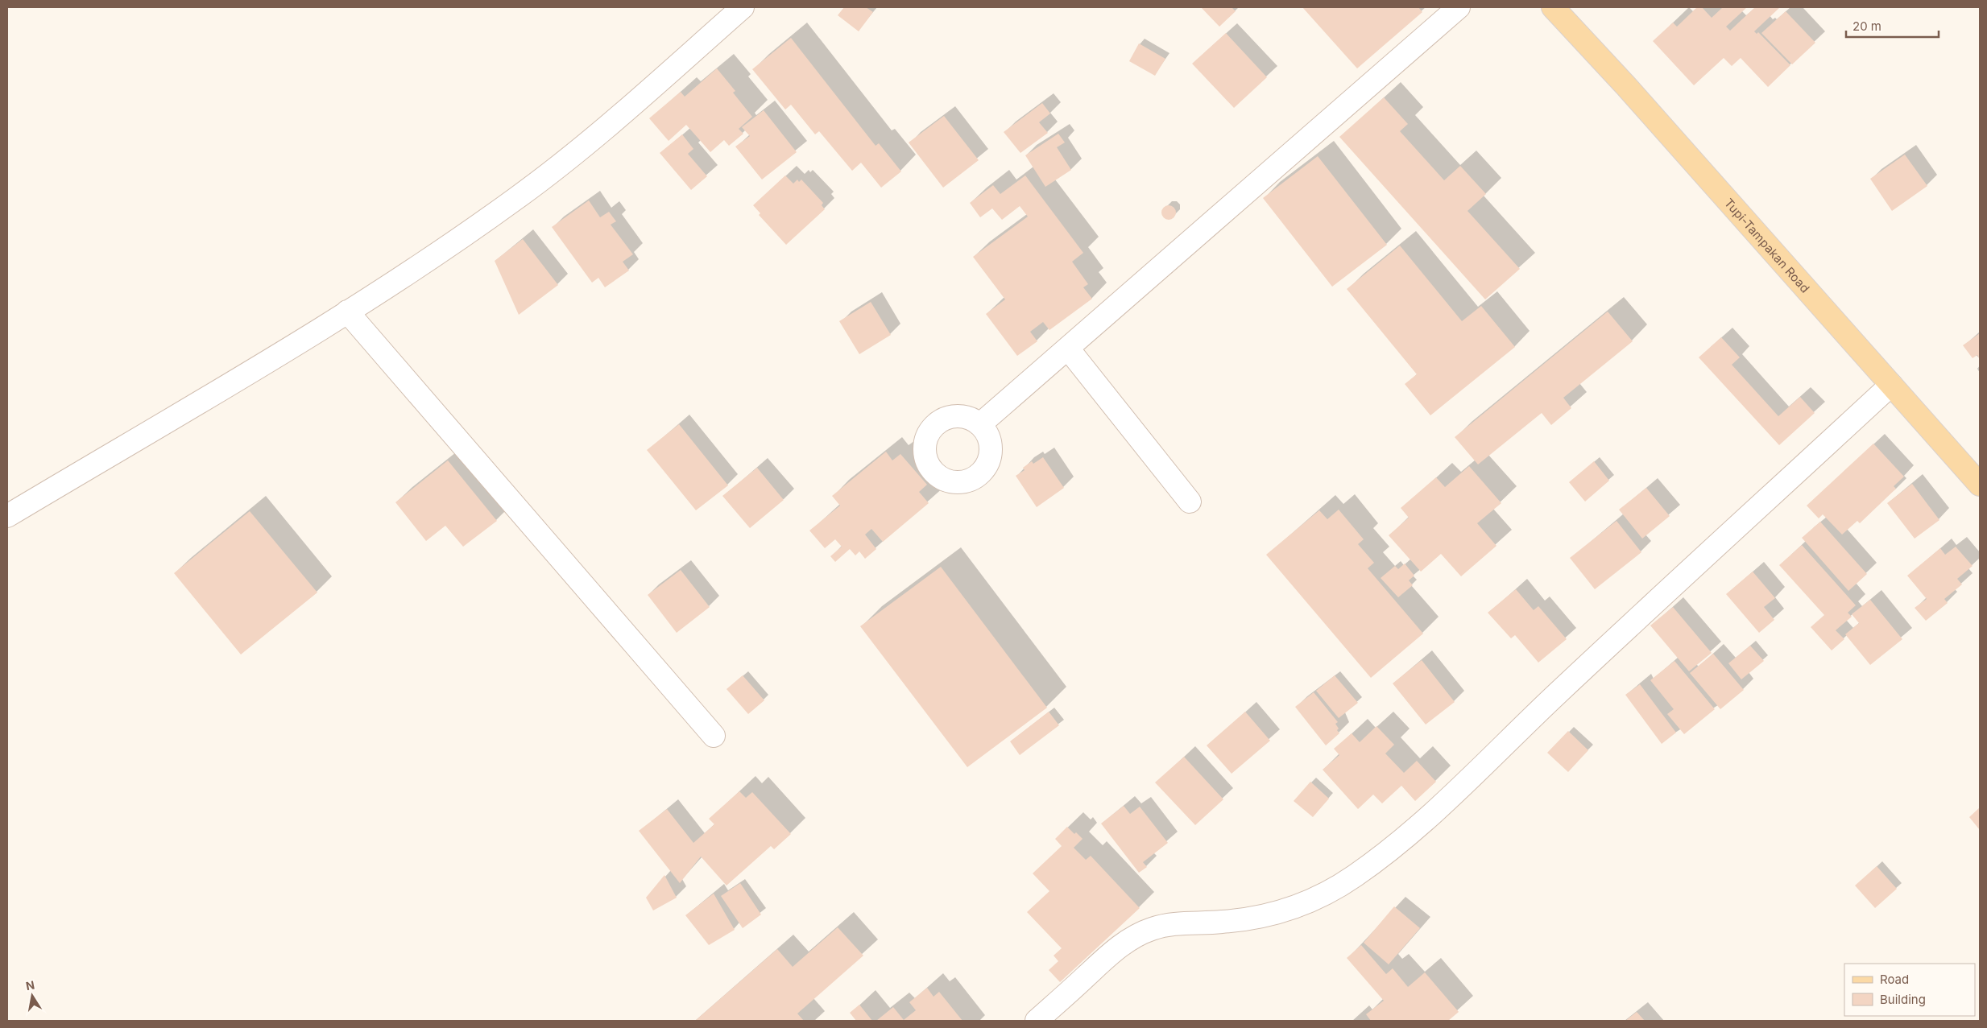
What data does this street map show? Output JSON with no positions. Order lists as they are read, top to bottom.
{
  "streets": {
    "main road": ["Tupi-Tampakan Road"]
  },
  "legend": ["Road", "Building"],
  "scale_bar": "20 m",
  "north": "top"
}
